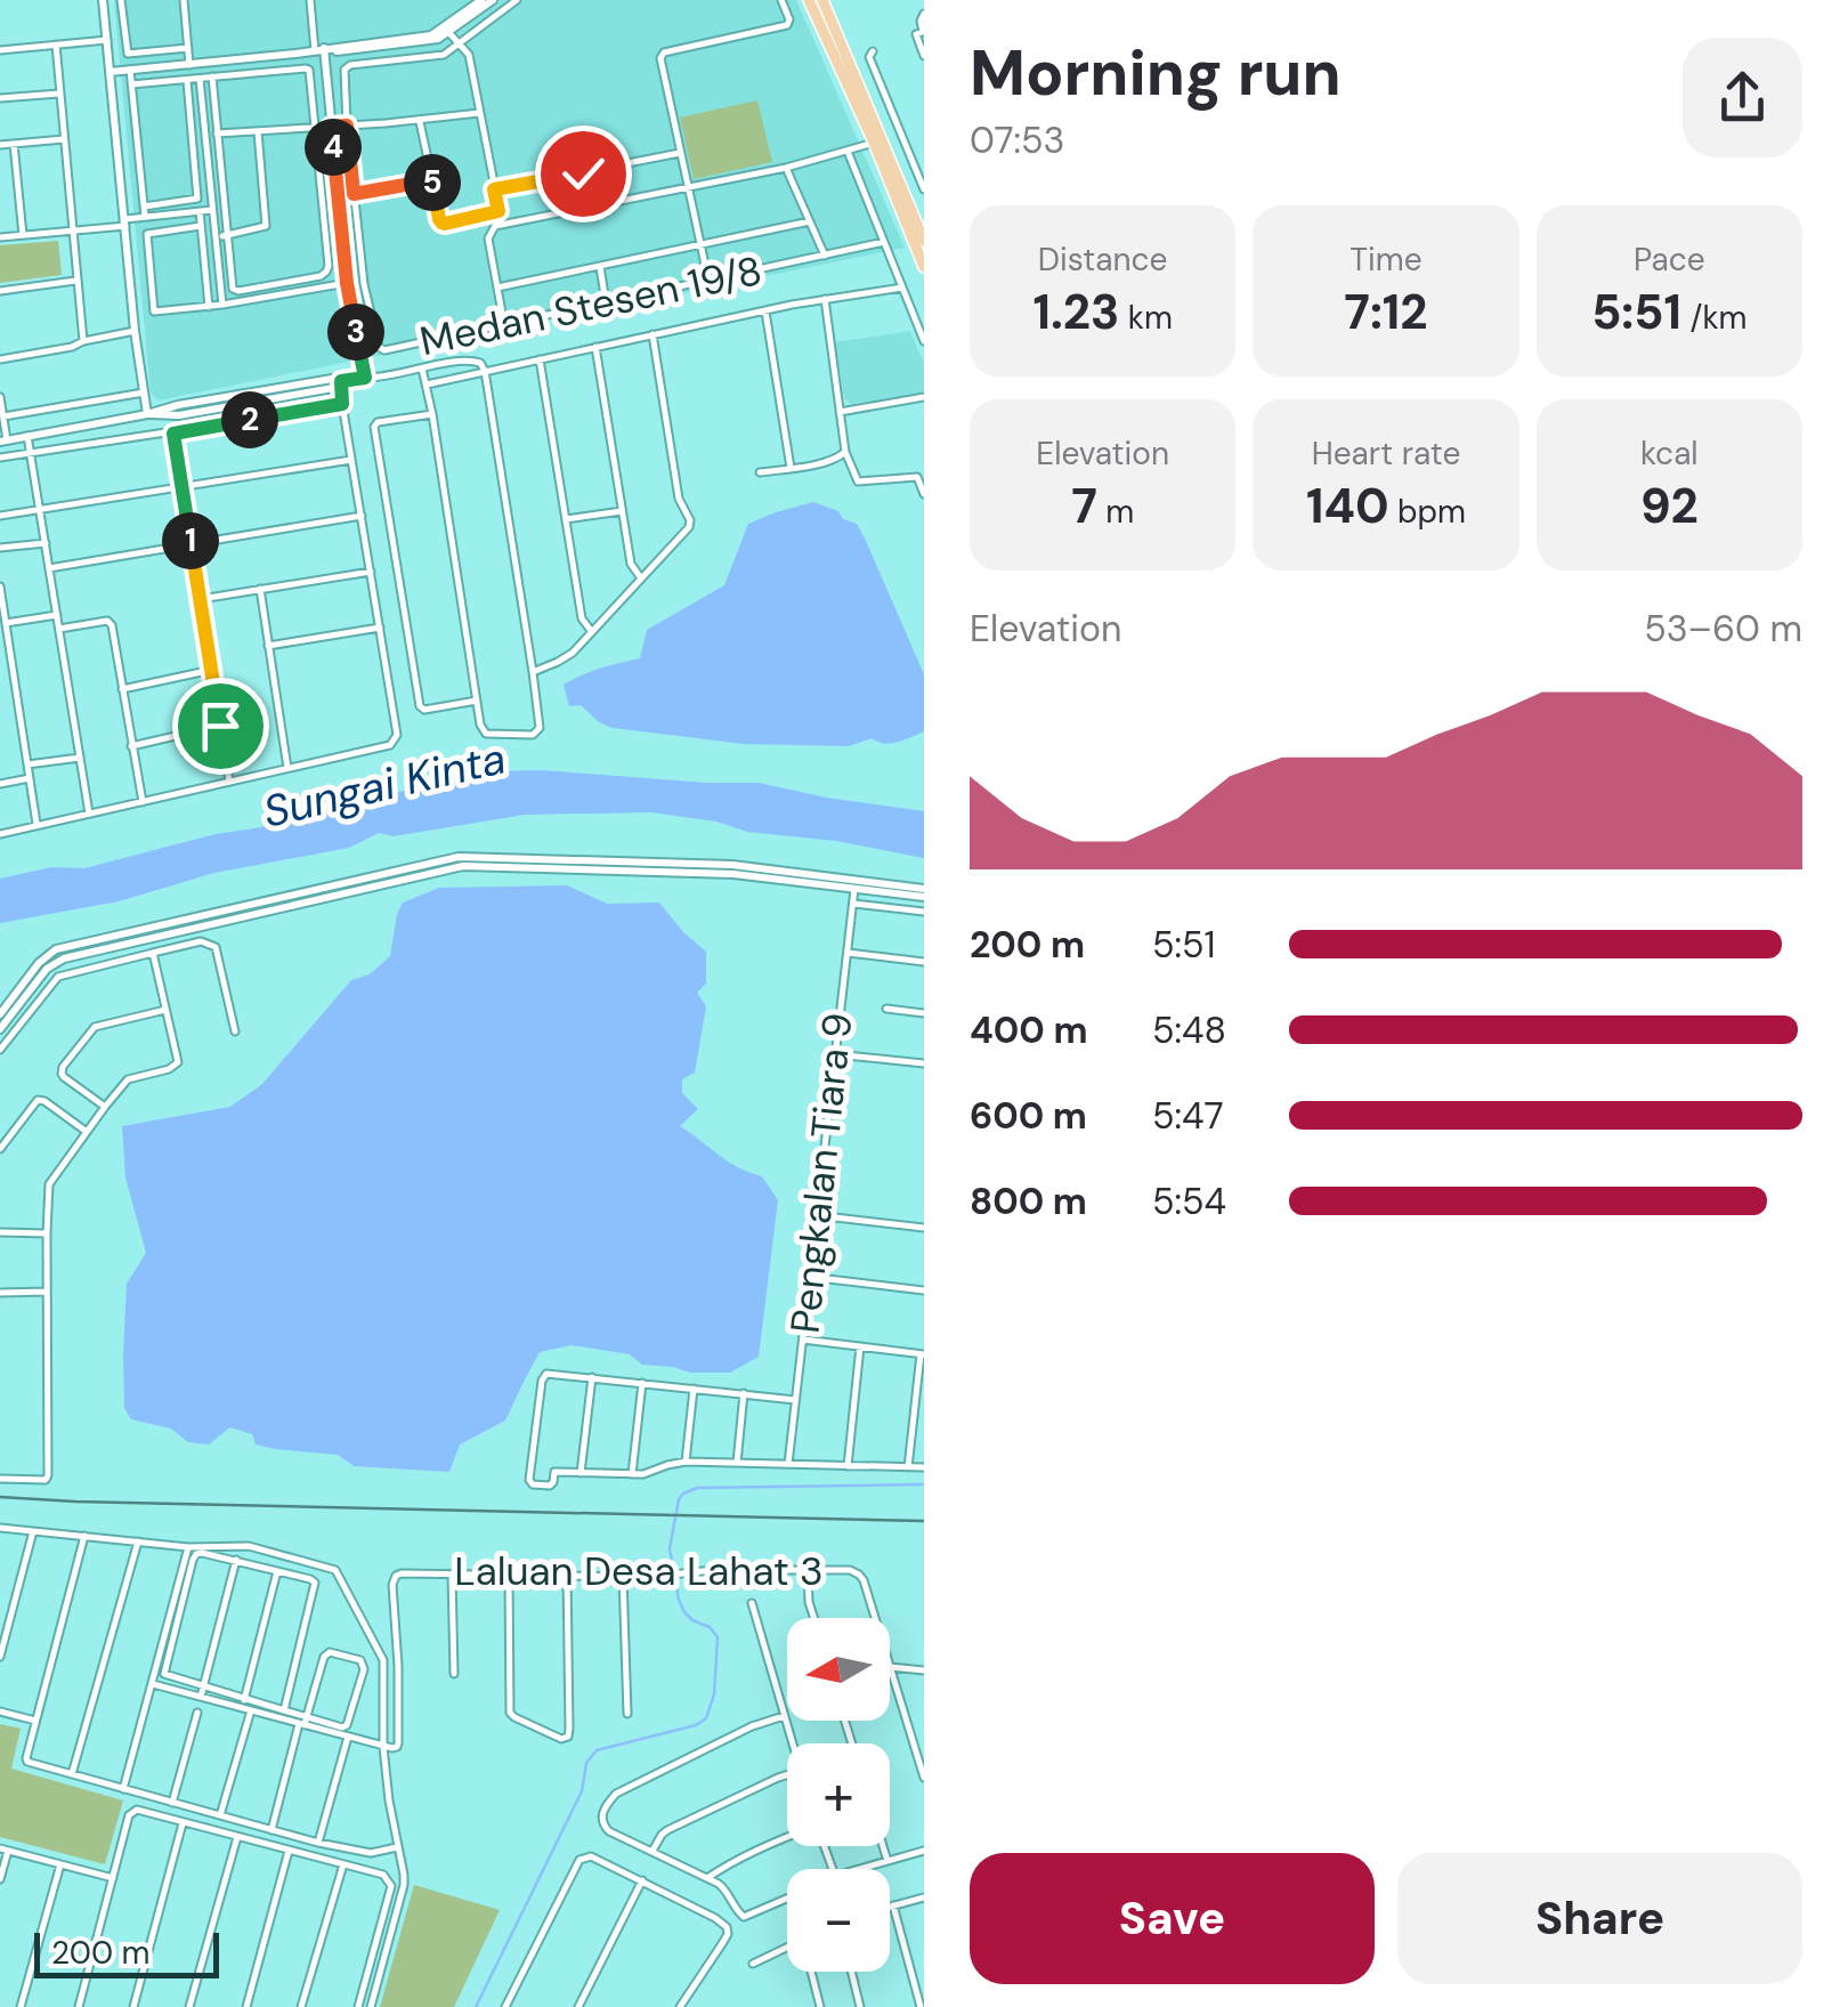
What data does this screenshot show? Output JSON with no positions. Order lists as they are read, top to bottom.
{
  "streets": {
    "street": ["Medan Stesen 19/8", "Pengkalan Tiara 9", "Laluan Desa Lahat 3"]
  },
  "water": ["Sungai Kinta"],
  "scale_bar": "200 m",
  "north": "left",
  "page": {
    "heading": ["Morning run", "07:53"],
    "pins": [
      "4",
      "5",
      "3",
      "2",
      "1"
    ],
    "stats": [
      ["Distance", "1.23 km"],
      ["Time", "7:12"],
      ["Pace", "5:51 /km"],
      ["Elevation", "7 m"],
      ["Heart rate", "140 bpm"],
      ["kcal", "92"]
    ],
    "chart": ["Elevation", "53–60 m"],
    "list": [
      {
        "name": "200 m",
        "note": "5:51"
      },
      {
        "name": "400 m",
        "note": "5:48"
      },
      {
        "name": "600 m",
        "note": "5:47"
      },
      {
        "name": "800 m",
        "note": "5:54"
      }
    ],
    "map_buttons": ["+", "−"],
    "buttons": ["Save", "Share"],
    "scale": "200 m"
  }
}
